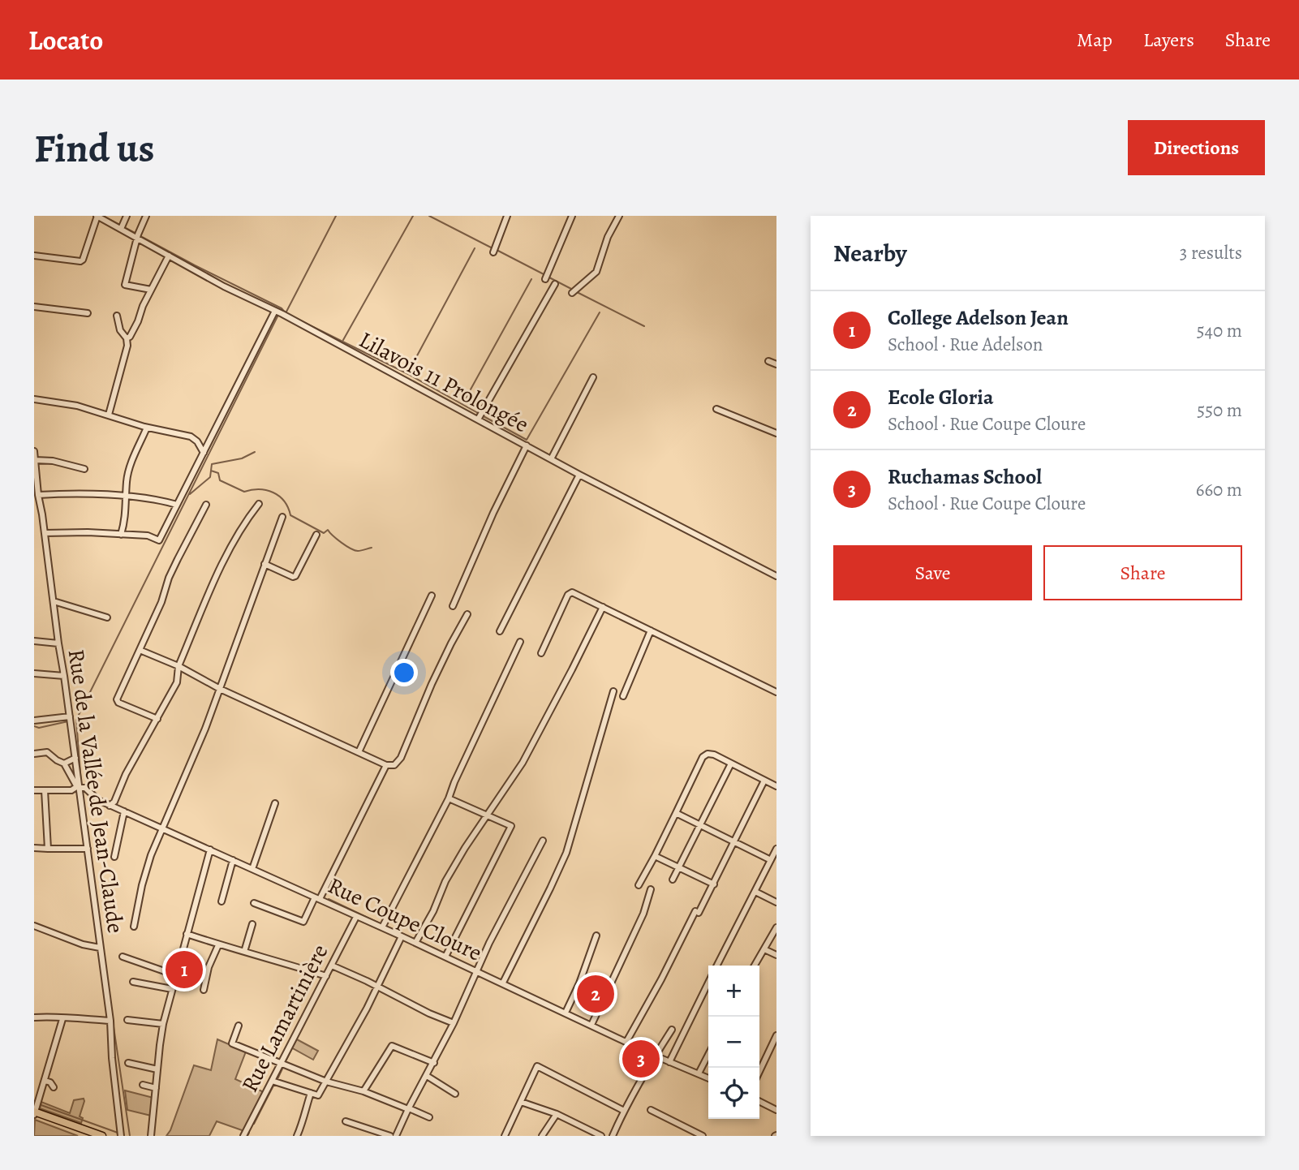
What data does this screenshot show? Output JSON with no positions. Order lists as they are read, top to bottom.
{
  "streets": {
    "street": [
      "Lilavois 11 Prolongée",
      "Rue de la Vallée de Jean-Claude",
      "Rue Coupe Cloure",
      "Rue Lamartinière"
    ]
  },
  "crossings": [
    ["Rue de la Vallée de Jean-Claude", "Rue Coupe Cloure"],
    ["Rue Coupe Cloure", "Rue Lamartinière"]
  ],
  "page": {
    "header": "Locato",
    "nav": ["Map", "Layers", "Share"],
    "buttons": [
      "Directions",
      ["Save", "Share"]
    ],
    "title": "Find us",
    "heading": ["Nearby", "3 results"],
    "list": [
      {
        "mark": "1",
        "name": "College Adelson Jean",
        "note": "School · Rue Adelson",
        "value": "540 m"
      },
      {
        "mark": "2",
        "name": "Ecole Gloria",
        "note": "School · Rue Coupe Cloure",
        "value": "550 m"
      },
      {
        "mark": "3",
        "name": "Ruchamas School",
        "note": "School · Rue Coupe Cloure",
        "value": "660 m"
      }
    ],
    "pins": ["1", "2", "3"],
    "map_buttons": ["+", "−"]
  }
}
